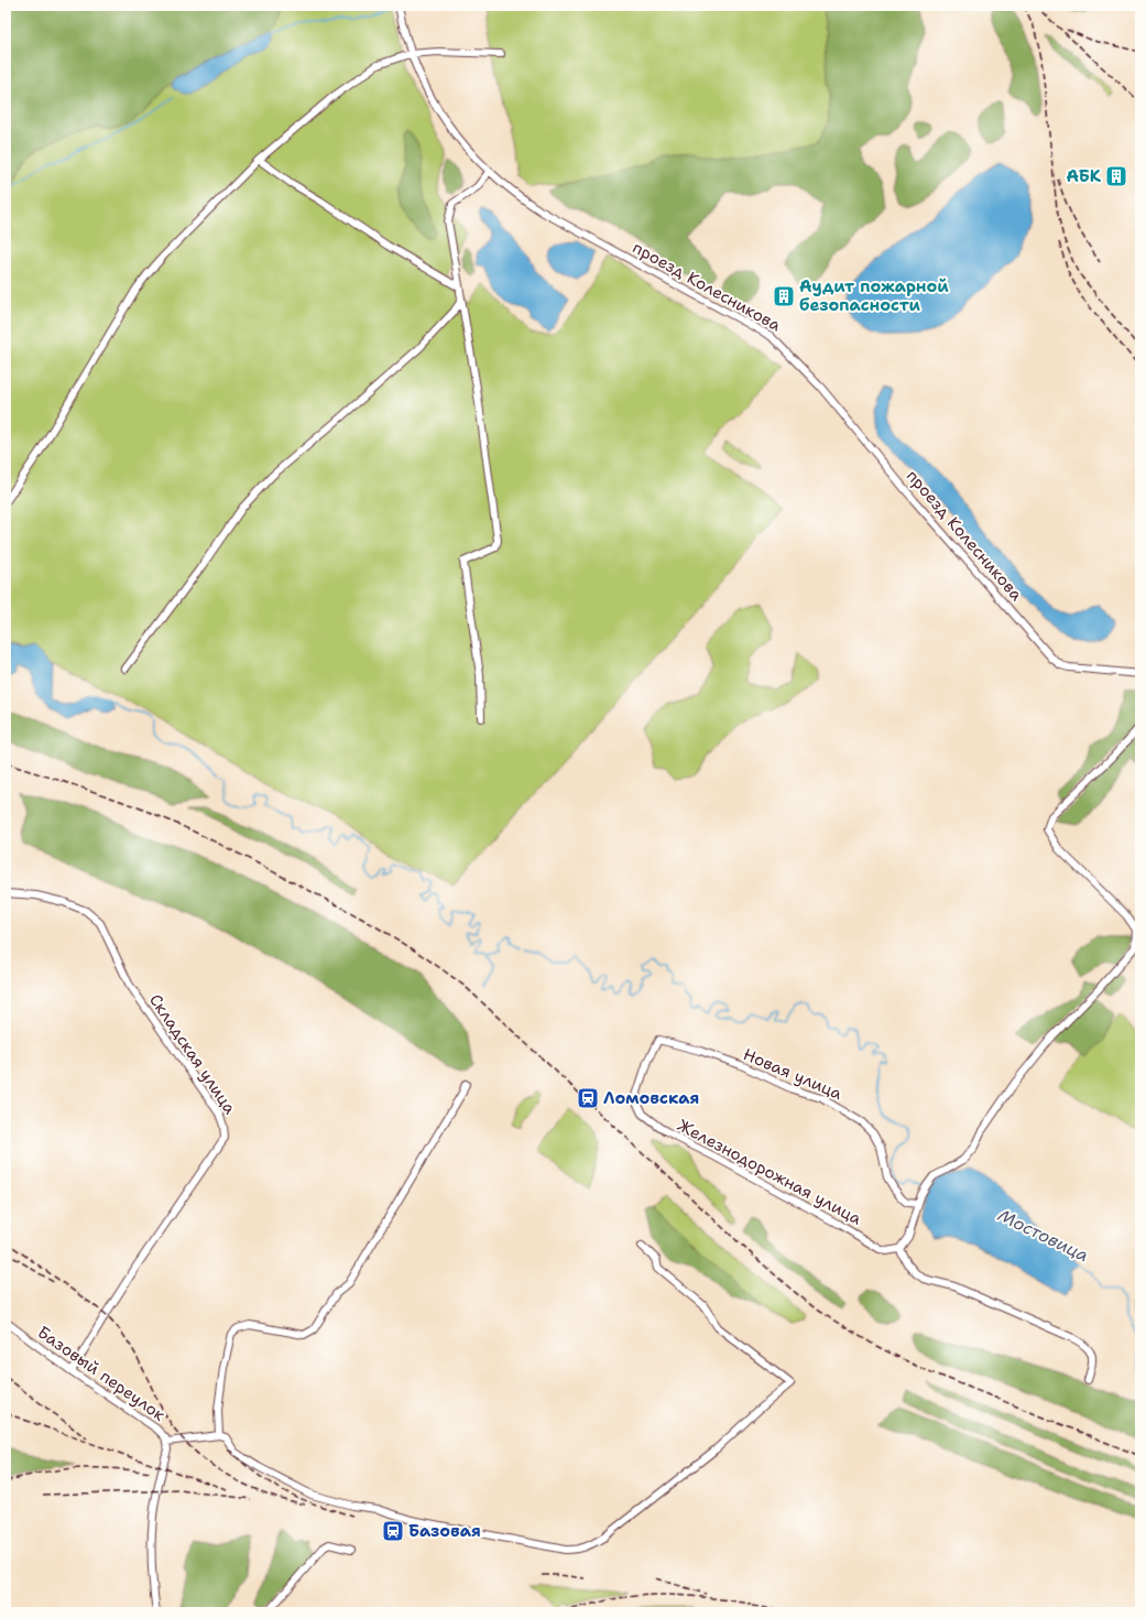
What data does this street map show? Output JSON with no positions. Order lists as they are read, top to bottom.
{
  "streets": {
    "street": [
      "проезд Колесникова",
      "Складская улица",
      "Новая улица",
      "Железнодорожная улица",
      "Базовый переулок"
    ]
  },
  "crossings": [
    ["Складская улица", "Базовый переулок"],
    ["Новая улица", "Железнодорожная улица"]
  ],
  "water": ["Мостовица"],
  "places": {
    "building": ["АБК", "Аудит пожарной безопасности"],
    "station": ["Ломовская", "Базовая"]
  }
}
